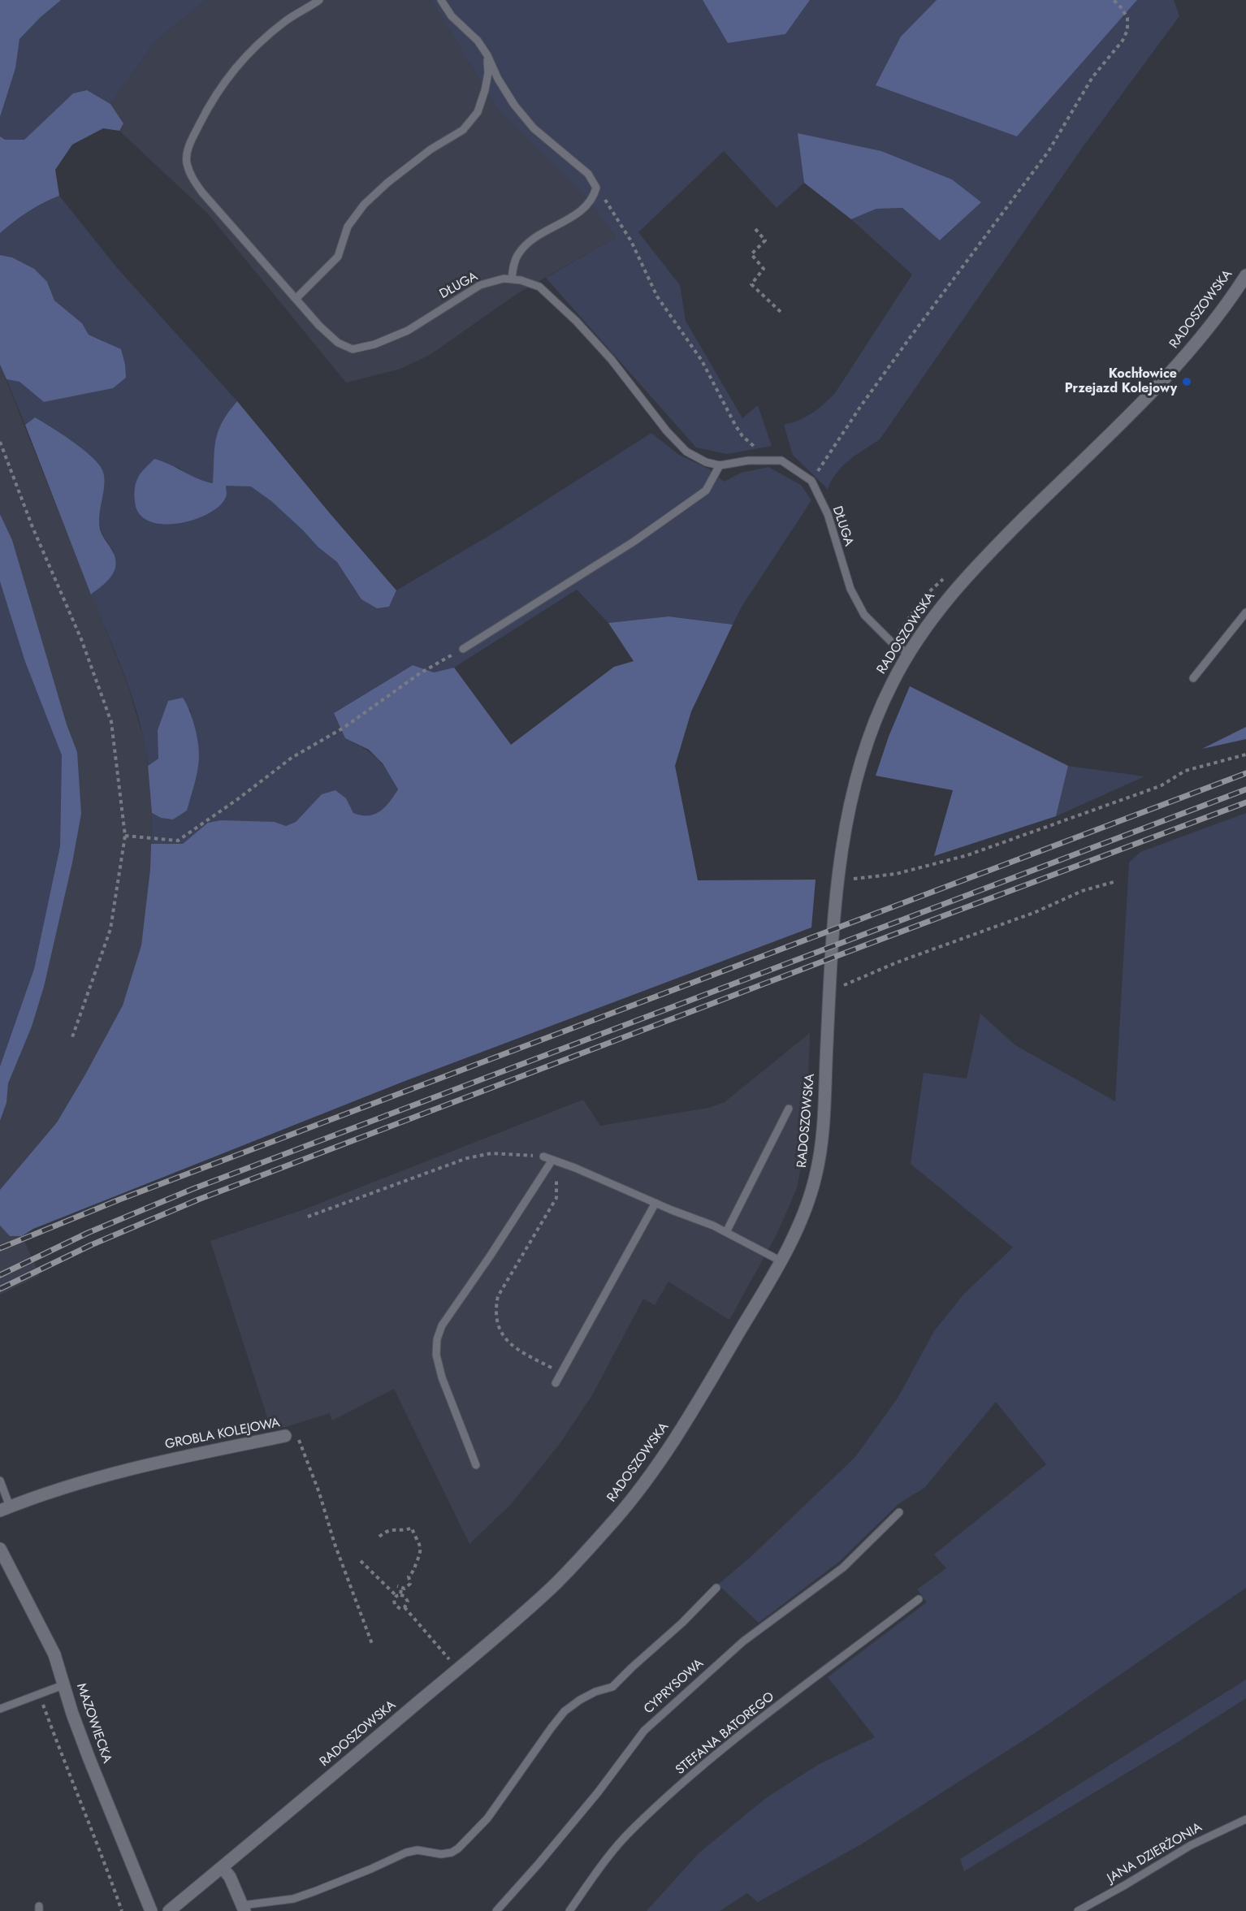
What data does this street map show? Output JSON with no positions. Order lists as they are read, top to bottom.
{
  "streets": {
    "street": ["RADOSZOWSKA", "GROBLA KOLEJOWA", "MAZOWIECKA"],
    "lane": [
      "DŁUGA",
      "CYPRYSOWA",
      "STEFANA BATOREGO",
      "JANA DZIERŻONIA"
    ]
  },
  "crossings": [
    ["DŁUGA", "RADOSZOWSKA"]
  ],
  "places": ["Kochłowice Przejazd Kolejowy"]
}
